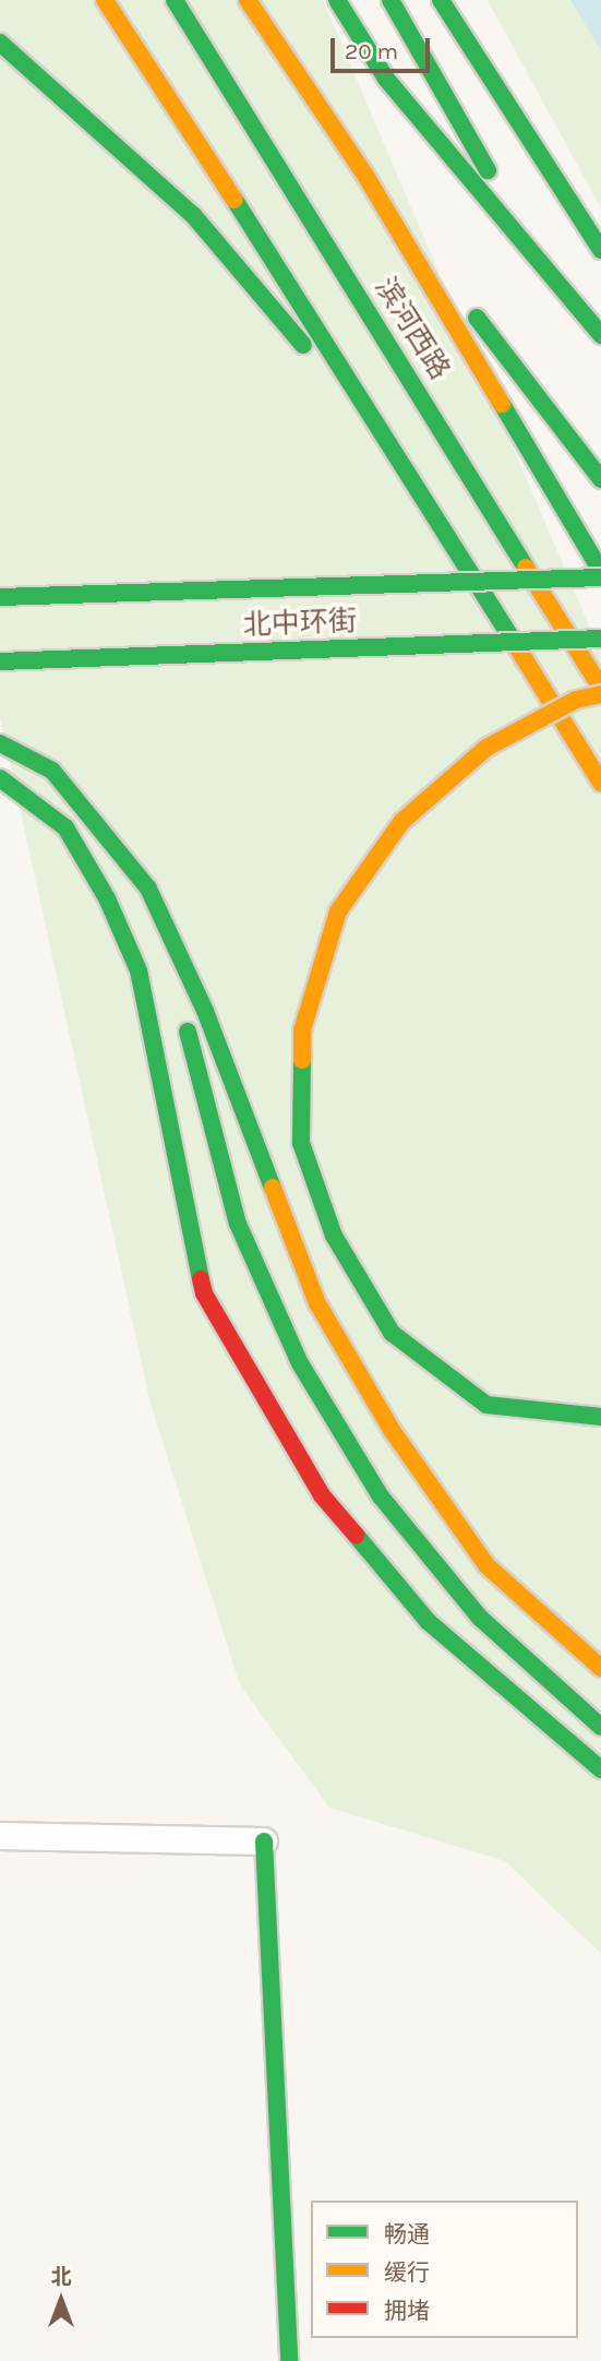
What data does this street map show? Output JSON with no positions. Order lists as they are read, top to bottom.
{
  "streets": {
    "main road": ["滨河西路", "北中环街"]
  },
  "legend": ["畅通", "缓行", "拥堵"],
  "scale_bar": "20 m",
  "north": "top"
}
